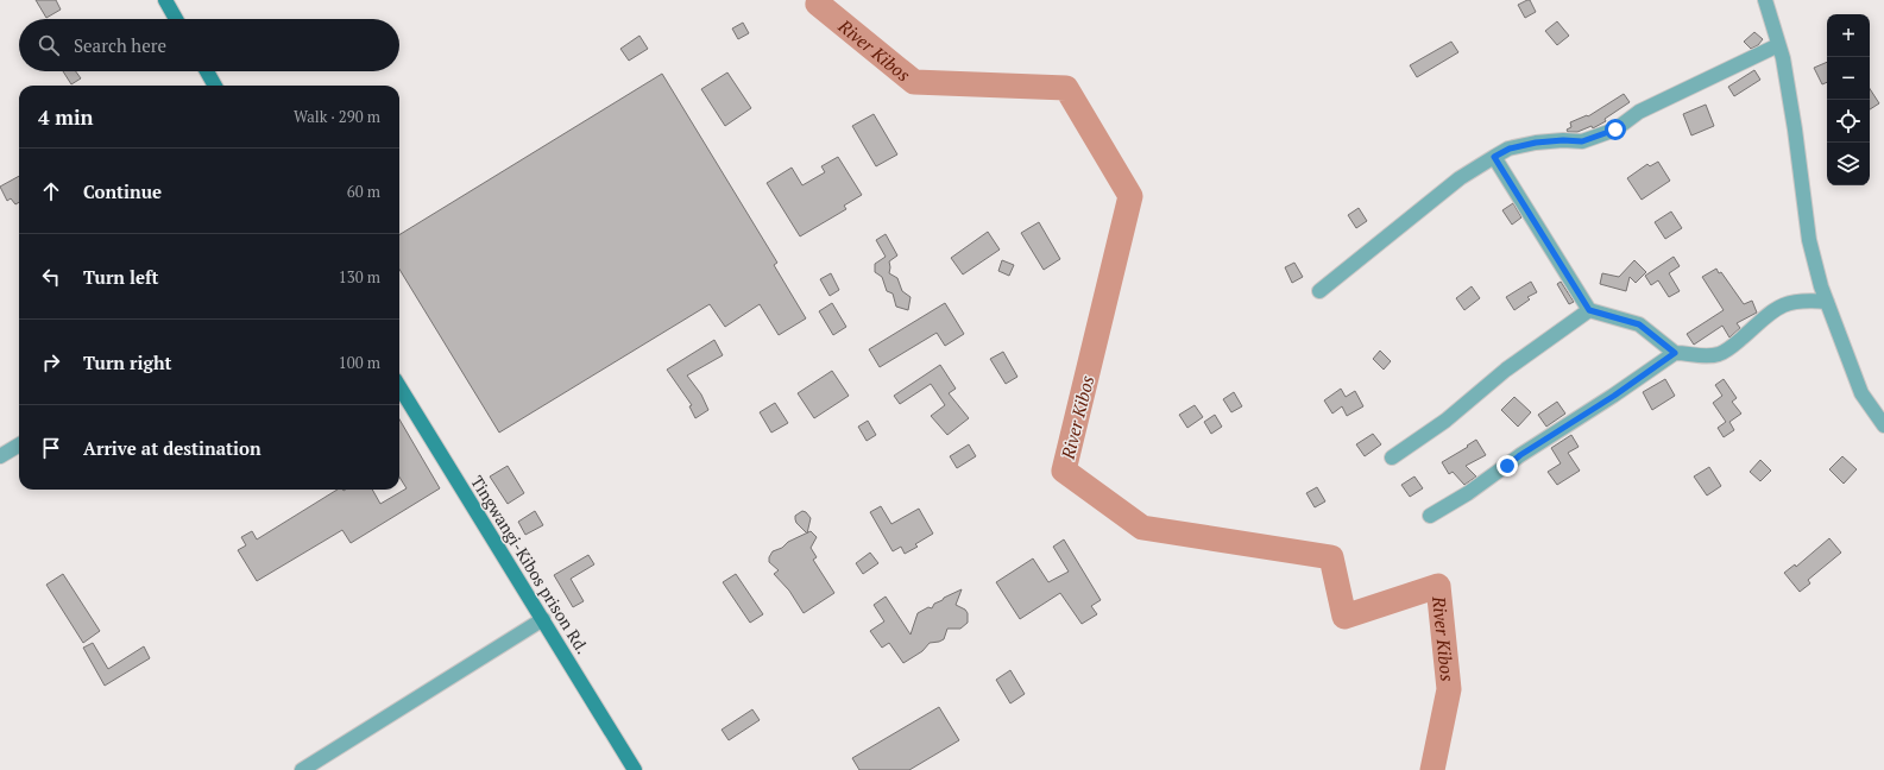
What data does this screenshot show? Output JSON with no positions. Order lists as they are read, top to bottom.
{
  "streets": {
    "street": ["Tingwangi-Kibos prison Rd."]
  },
  "water": ["River Kibos"],
  "page": {
    "map_buttons": ["+", "−"],
    "search": "Search here",
    "heading": ["4 min", "Walk · 290 m"],
    "list": [
      ["Continue", "60 m"],
      ["Turn left", "130 m"],
      ["Turn right", "100 m"],
      "Arrive at destination"
    ]
  }
}
